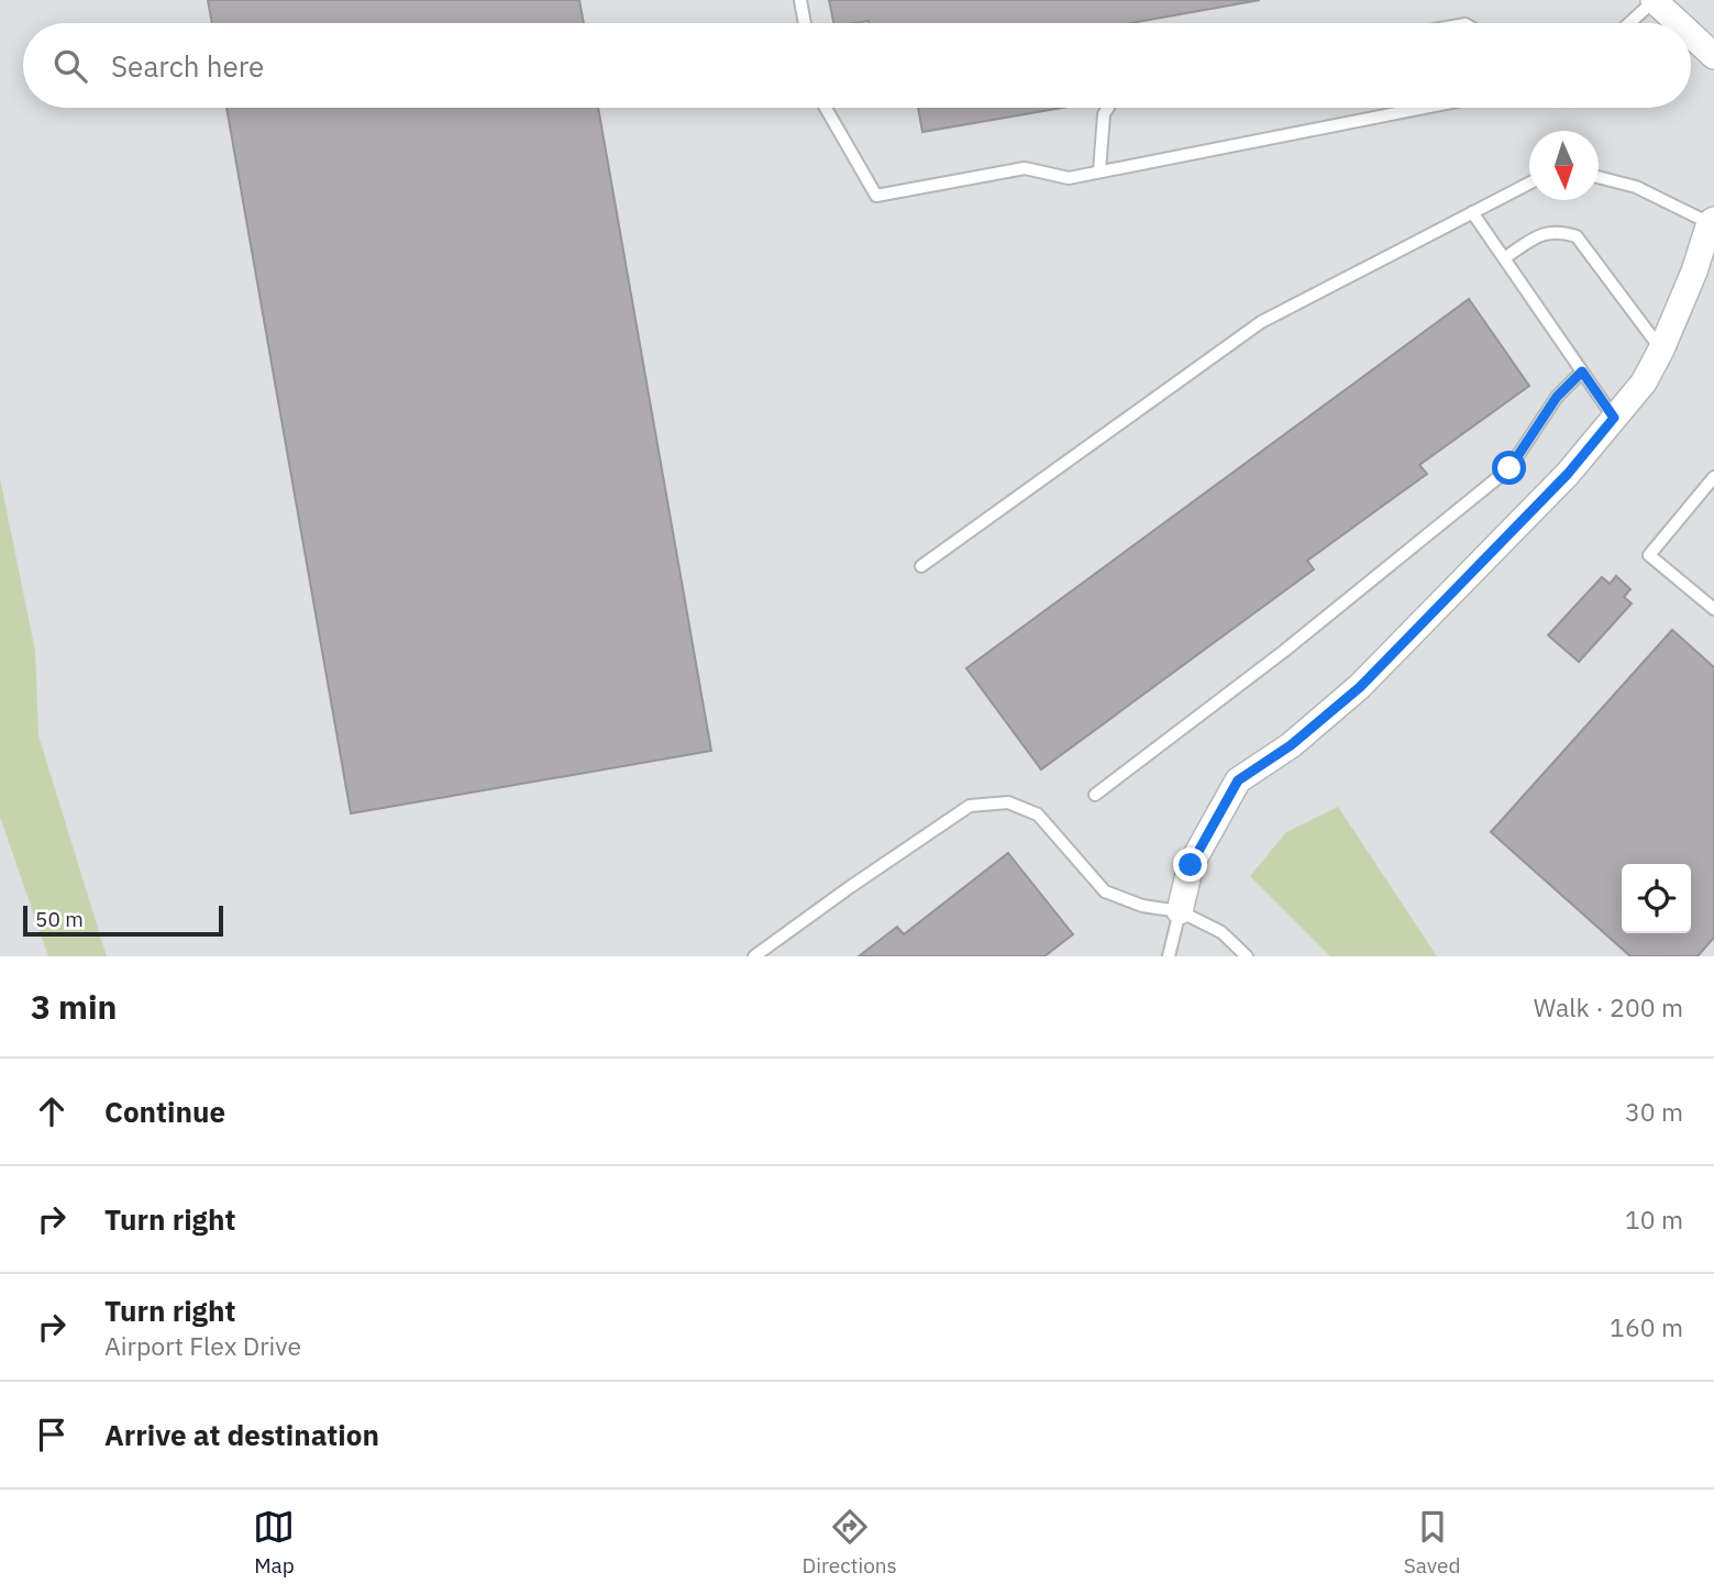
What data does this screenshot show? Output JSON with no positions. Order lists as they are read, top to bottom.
{
  "scale_bar": "50 m",
  "north": "bottom",
  "page": {
    "search": "Search here",
    "scale": "50 m",
    "heading": ["3 min", "Walk · 200 m"],
    "list": [
      ["Continue", "30 m"],
      ["Turn right", "10 m"],
      ["Turn right", "Airport Flex Drive", "160 m"],
      "Arrive at destination"
    ],
    "nav": ["Map", "Directions", "Saved"]
  }
}
